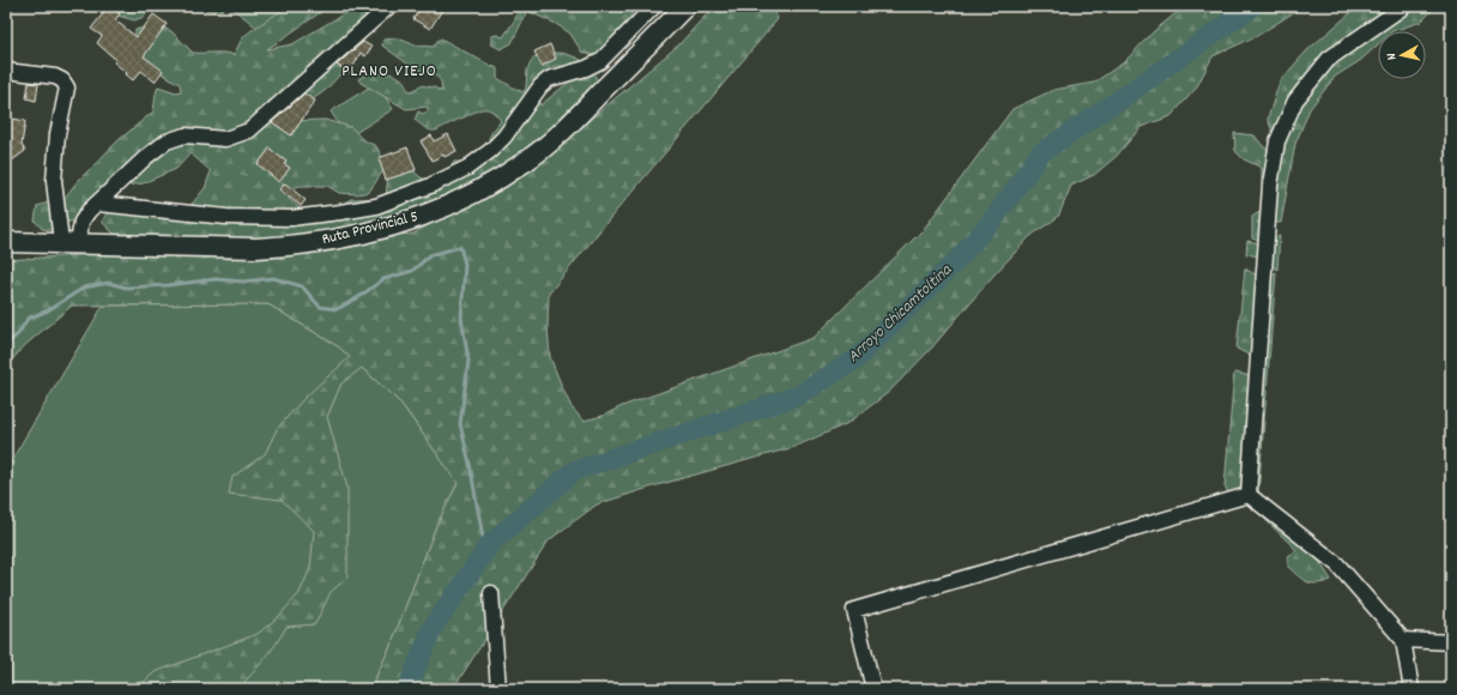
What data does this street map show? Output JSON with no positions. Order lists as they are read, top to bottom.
{
  "streets": {
    "main road": ["Ruta Provincial 5"]
  },
  "districts": ["PLANO VIEJO"],
  "water": ["Arroyo Chicamtoltina"],
  "north": "left"
}
